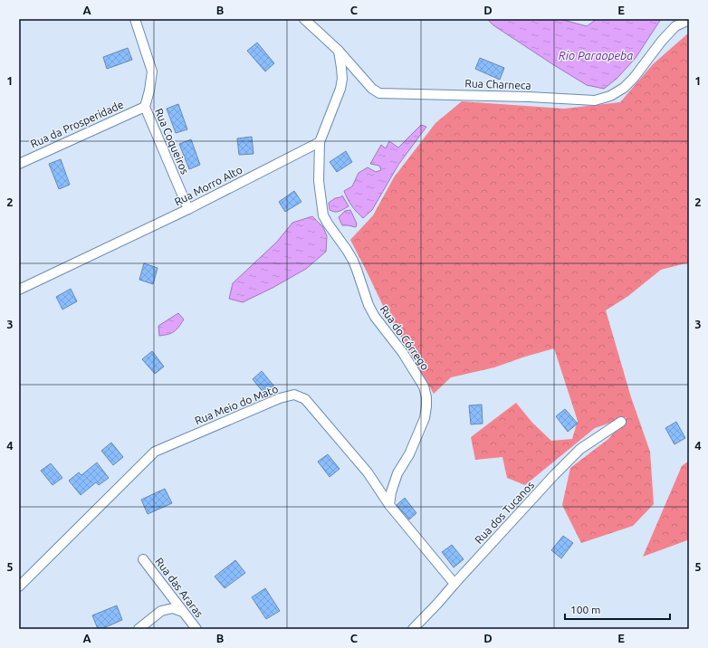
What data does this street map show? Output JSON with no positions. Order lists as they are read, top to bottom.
{
  "streets": {
    "street": [
      "Rua Charneca",
      "Rua da Prosperidade",
      "Rua Coqueiros",
      "Rua Morro Alto",
      "Rua do Córrego",
      "Rua Meio do Mato",
      "Rua dos Tucanos",
      "Rua das Araras"
    ]
  },
  "crossings": [
    ["Rua da Prosperidade", "Rua Coqueiros"],
    ["Rua Coqueiros", "Rua Morro Alto"],
    ["Rua Morro Alto", "Rua do Córrego"],
    ["Rua do Córrego", "Rua Meio do Mato"],
    ["Rua Meio do Mato", "Rua dos Tucanos"]
  ],
  "water": ["Rio Paraopeba"],
  "scale_bar": "100 m",
  "grid": {
    "columns": [
      "A",
      "B",
      "C",
      "D",
      "E"
    ],
    "rows": [
      "1",
      "2",
      "3",
      "4",
      "5"
    ]
  }
}
